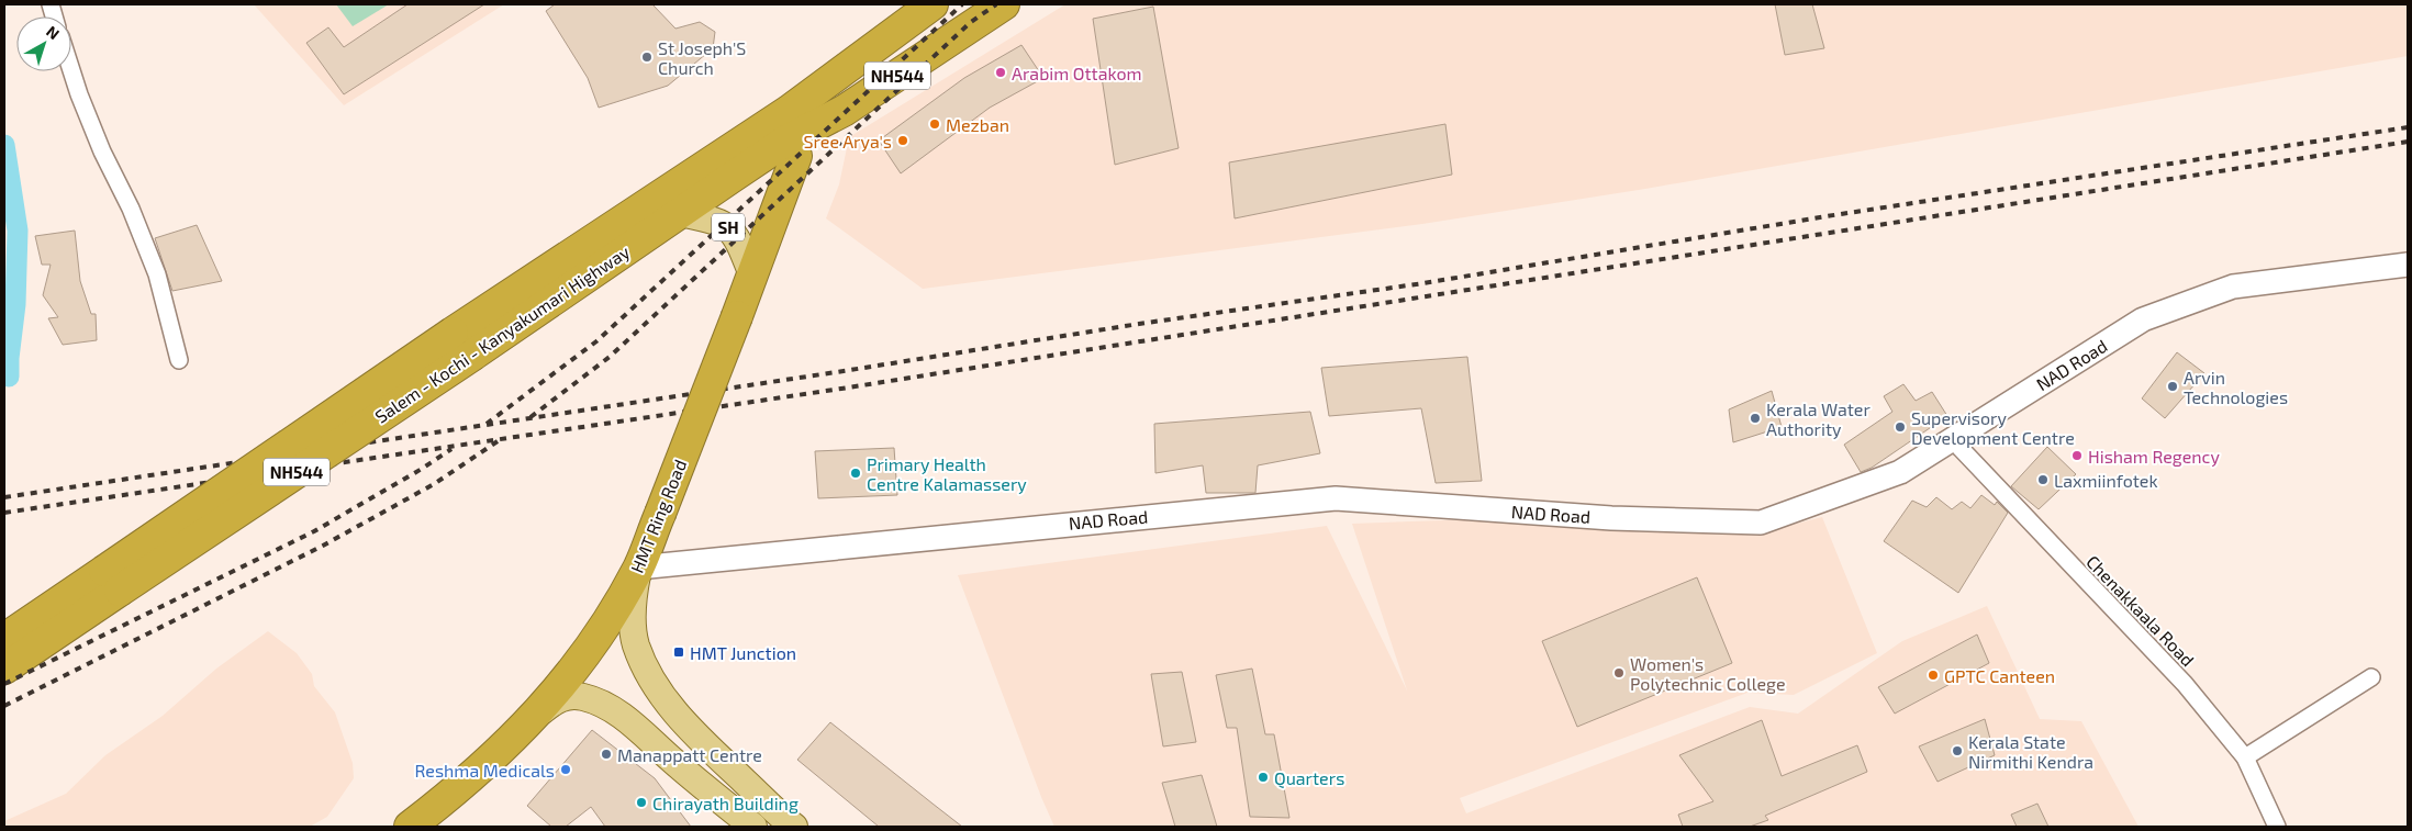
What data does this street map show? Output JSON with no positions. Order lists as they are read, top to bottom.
{
  "streets": {
    "highway": ["NH544", "Salem - Kochi - Kanyakumari Highway", "HMT Ring Road"],
    "main road": ["SH"],
    "street": ["NAD Road", "Chenakkaala Road"]
  },
  "crossings": [
    ["SH", "Salem - Kochi - Kanyakumari Highway"],
    ["SH", "HMT Ring Road"],
    ["Salem - Kochi - Kanyakumari Highway", "HMT Ring Road"],
    ["NAD Road", "HMT Ring Road"],
    ["NAD Road", "Chenakkaala Road"]
  ],
  "places": {
    "other": [
      "St Joseph'S Church",
      "Arabim Ottakom",
      "Mezban",
      "Sree Arya's",
      "Arvin Technologies",
      "Kerala Water Authority",
      "Supervisory Development Centre",
      "Hisham Regency",
      "Primary Health Centre Kalamassery",
      "Laxmiinfotek",
      "Women's Polytechnic College",
      "GPTC Canteen",
      "Kerala State Nirmithi Kendra",
      "Manappatt Centre",
      "Reshma Medicals",
      "Quarters",
      "Chirayath Building"
    ],
    "transit": ["HMT Junction"]
  },
  "north": "top right"
}
